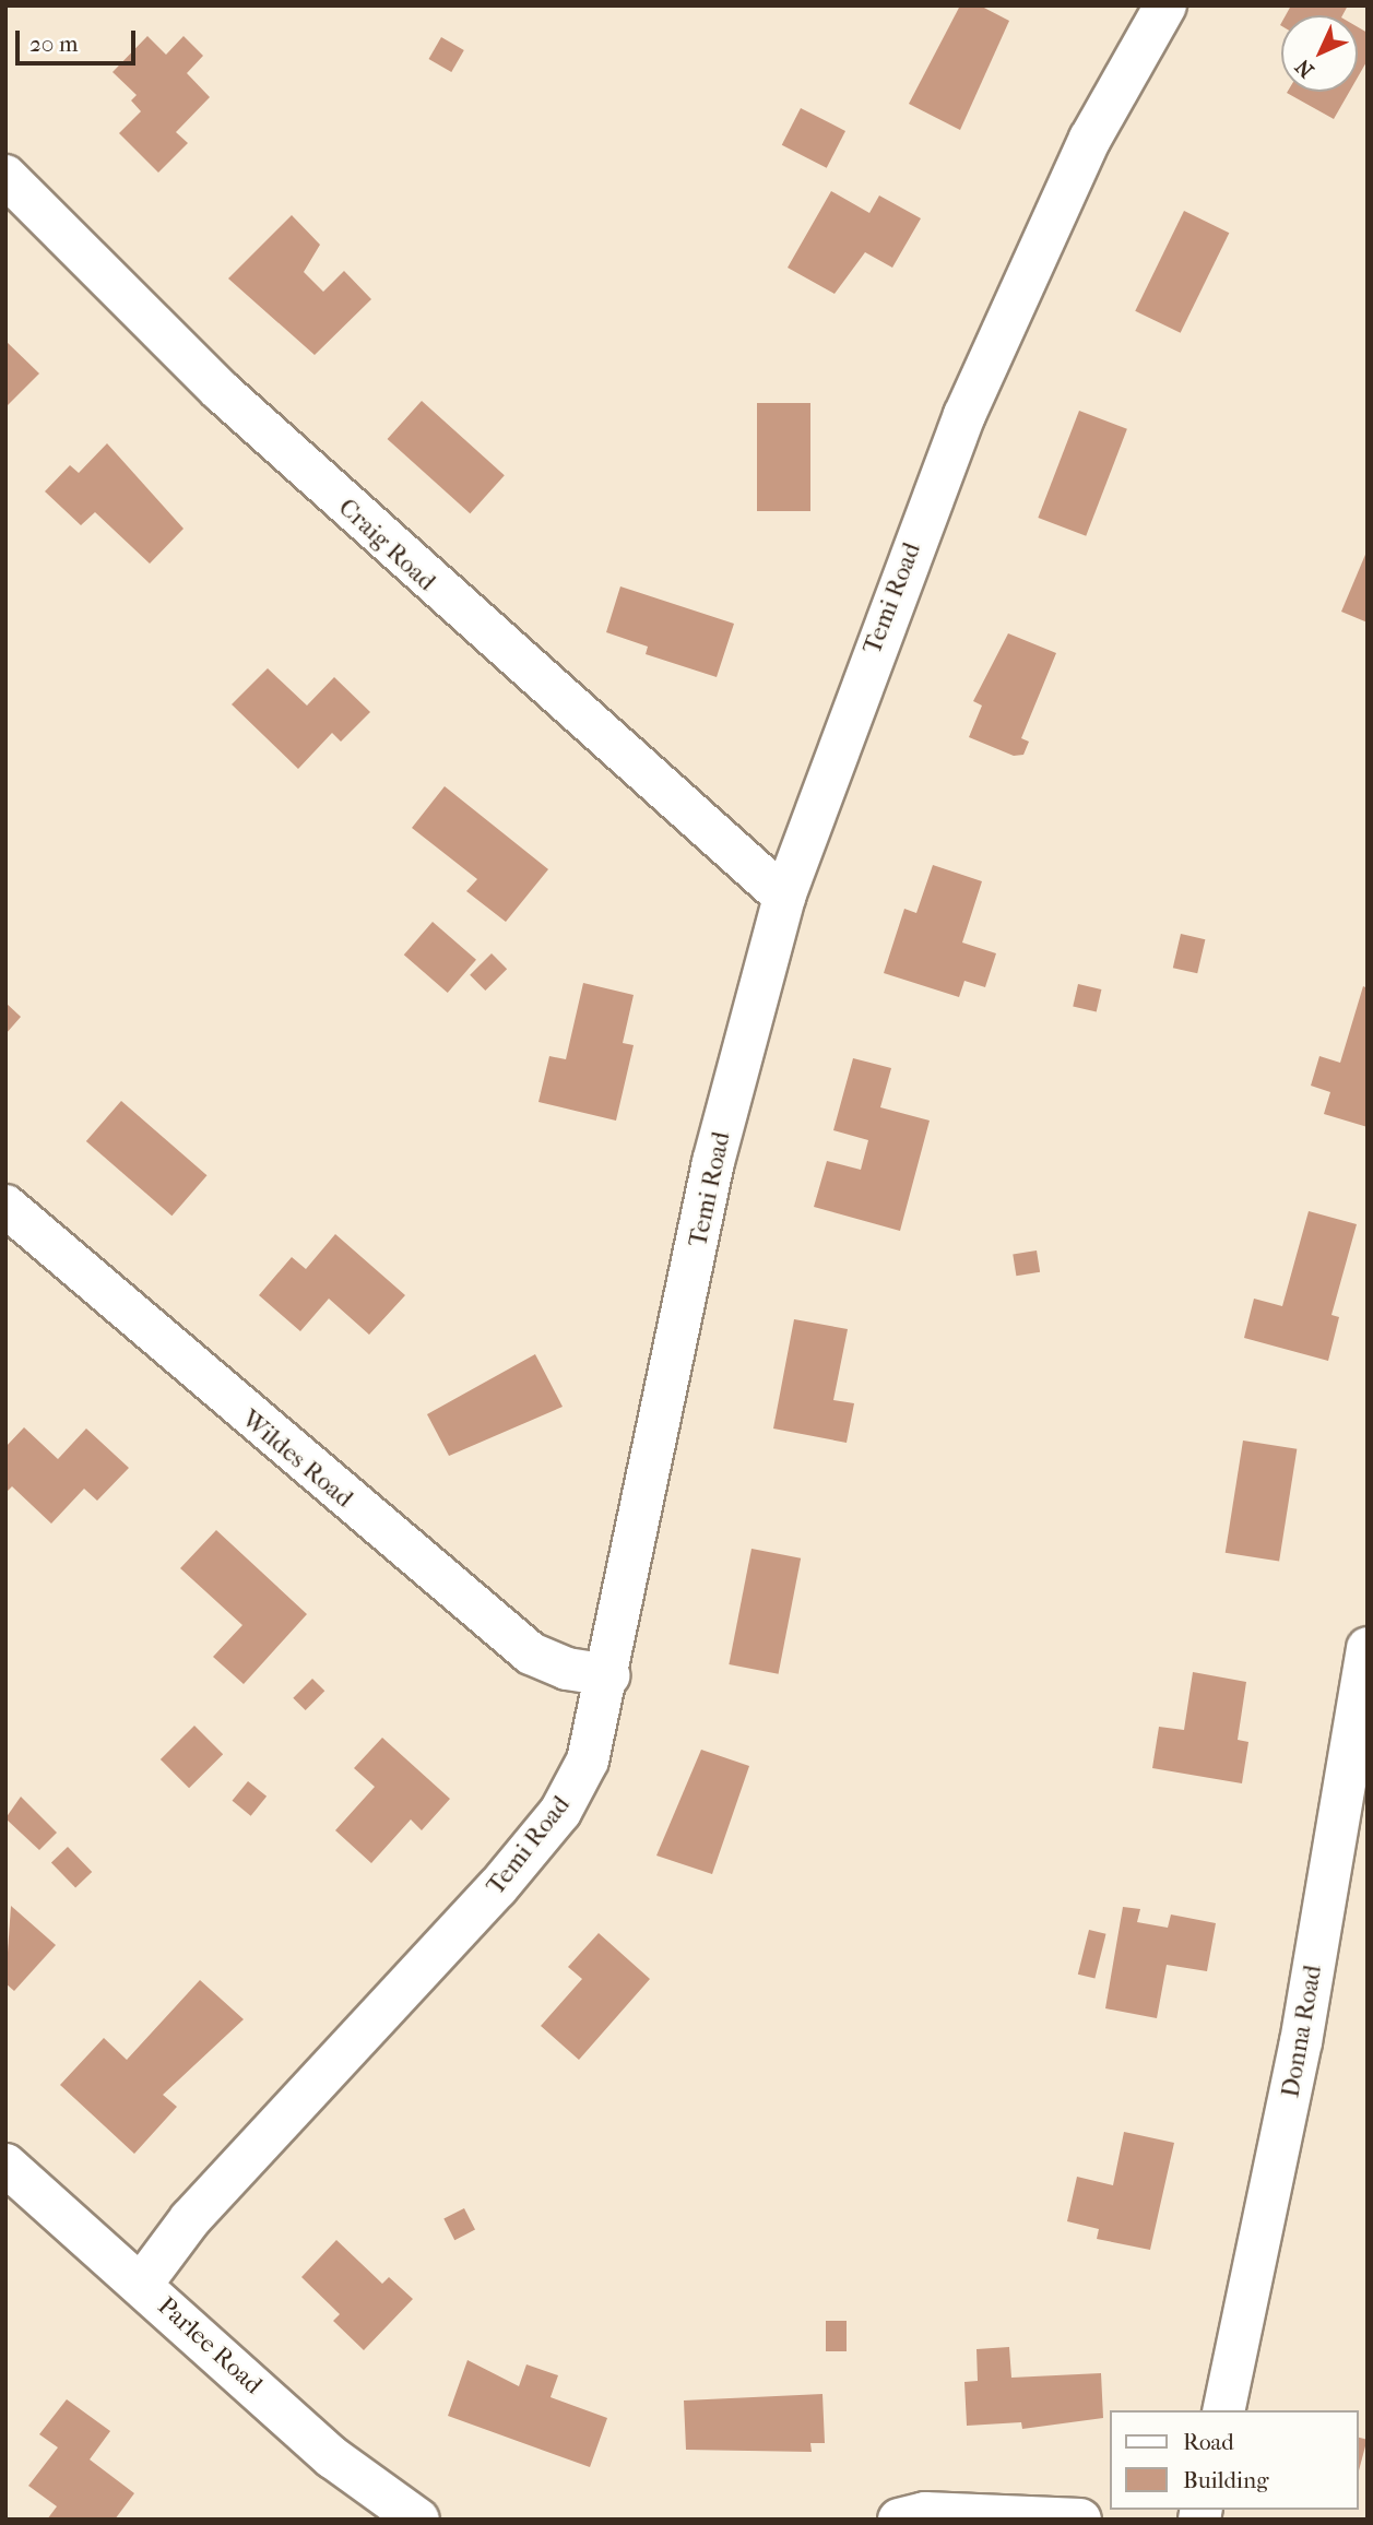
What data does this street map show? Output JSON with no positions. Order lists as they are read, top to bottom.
{
  "streets": {
    "street": [
      "Craig Road",
      "Temi Road",
      "Wildes Road",
      "Donna Road",
      "Parlee Road"
    ]
  },
  "crossings": [
    ["Craig Road", "Temi Road"],
    ["Temi Road", "Wildes Road"],
    ["Temi Road", "Parlee Road"]
  ],
  "legend": ["Road", "Building"],
  "scale_bar": "20 m",
  "north": "bottom left"
}
